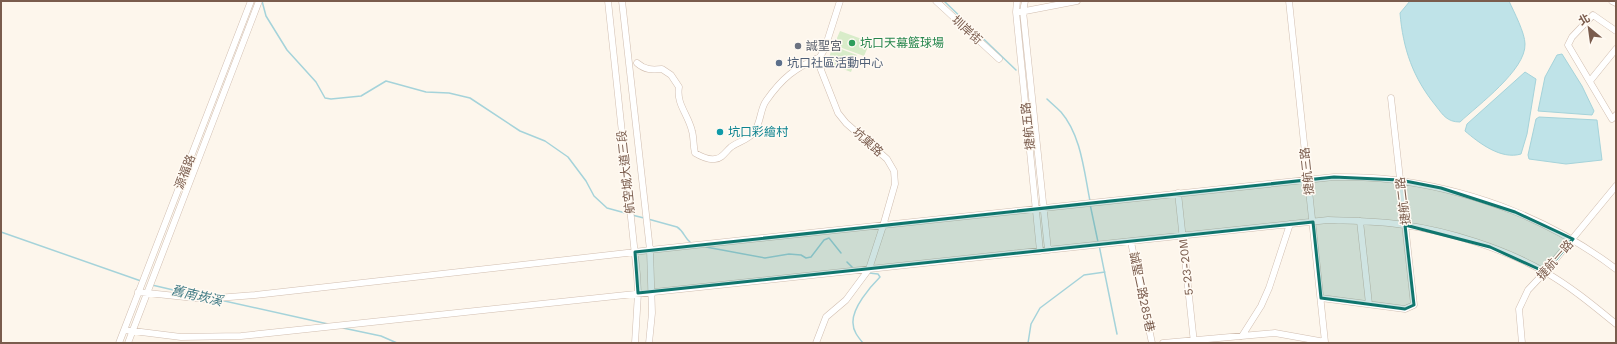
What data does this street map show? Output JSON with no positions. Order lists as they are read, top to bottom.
{
  "streets": {
    "street": [
      "圳岸街",
      "捷航五路",
      "坑菓路",
      "捷航三路",
      "源福路",
      "航空城大道三段",
      "捷航二路",
      "捷航一路",
      "5-23-20M",
      "誠聖二路285巷"
    ]
  },
  "water": ["舊南崁溪"],
  "places": [
    "坑口天幕籃球場",
    "誠聖宮",
    "坑口社區活動中心",
    "坑口彩繪村"
  ],
  "north": "top left"
}
